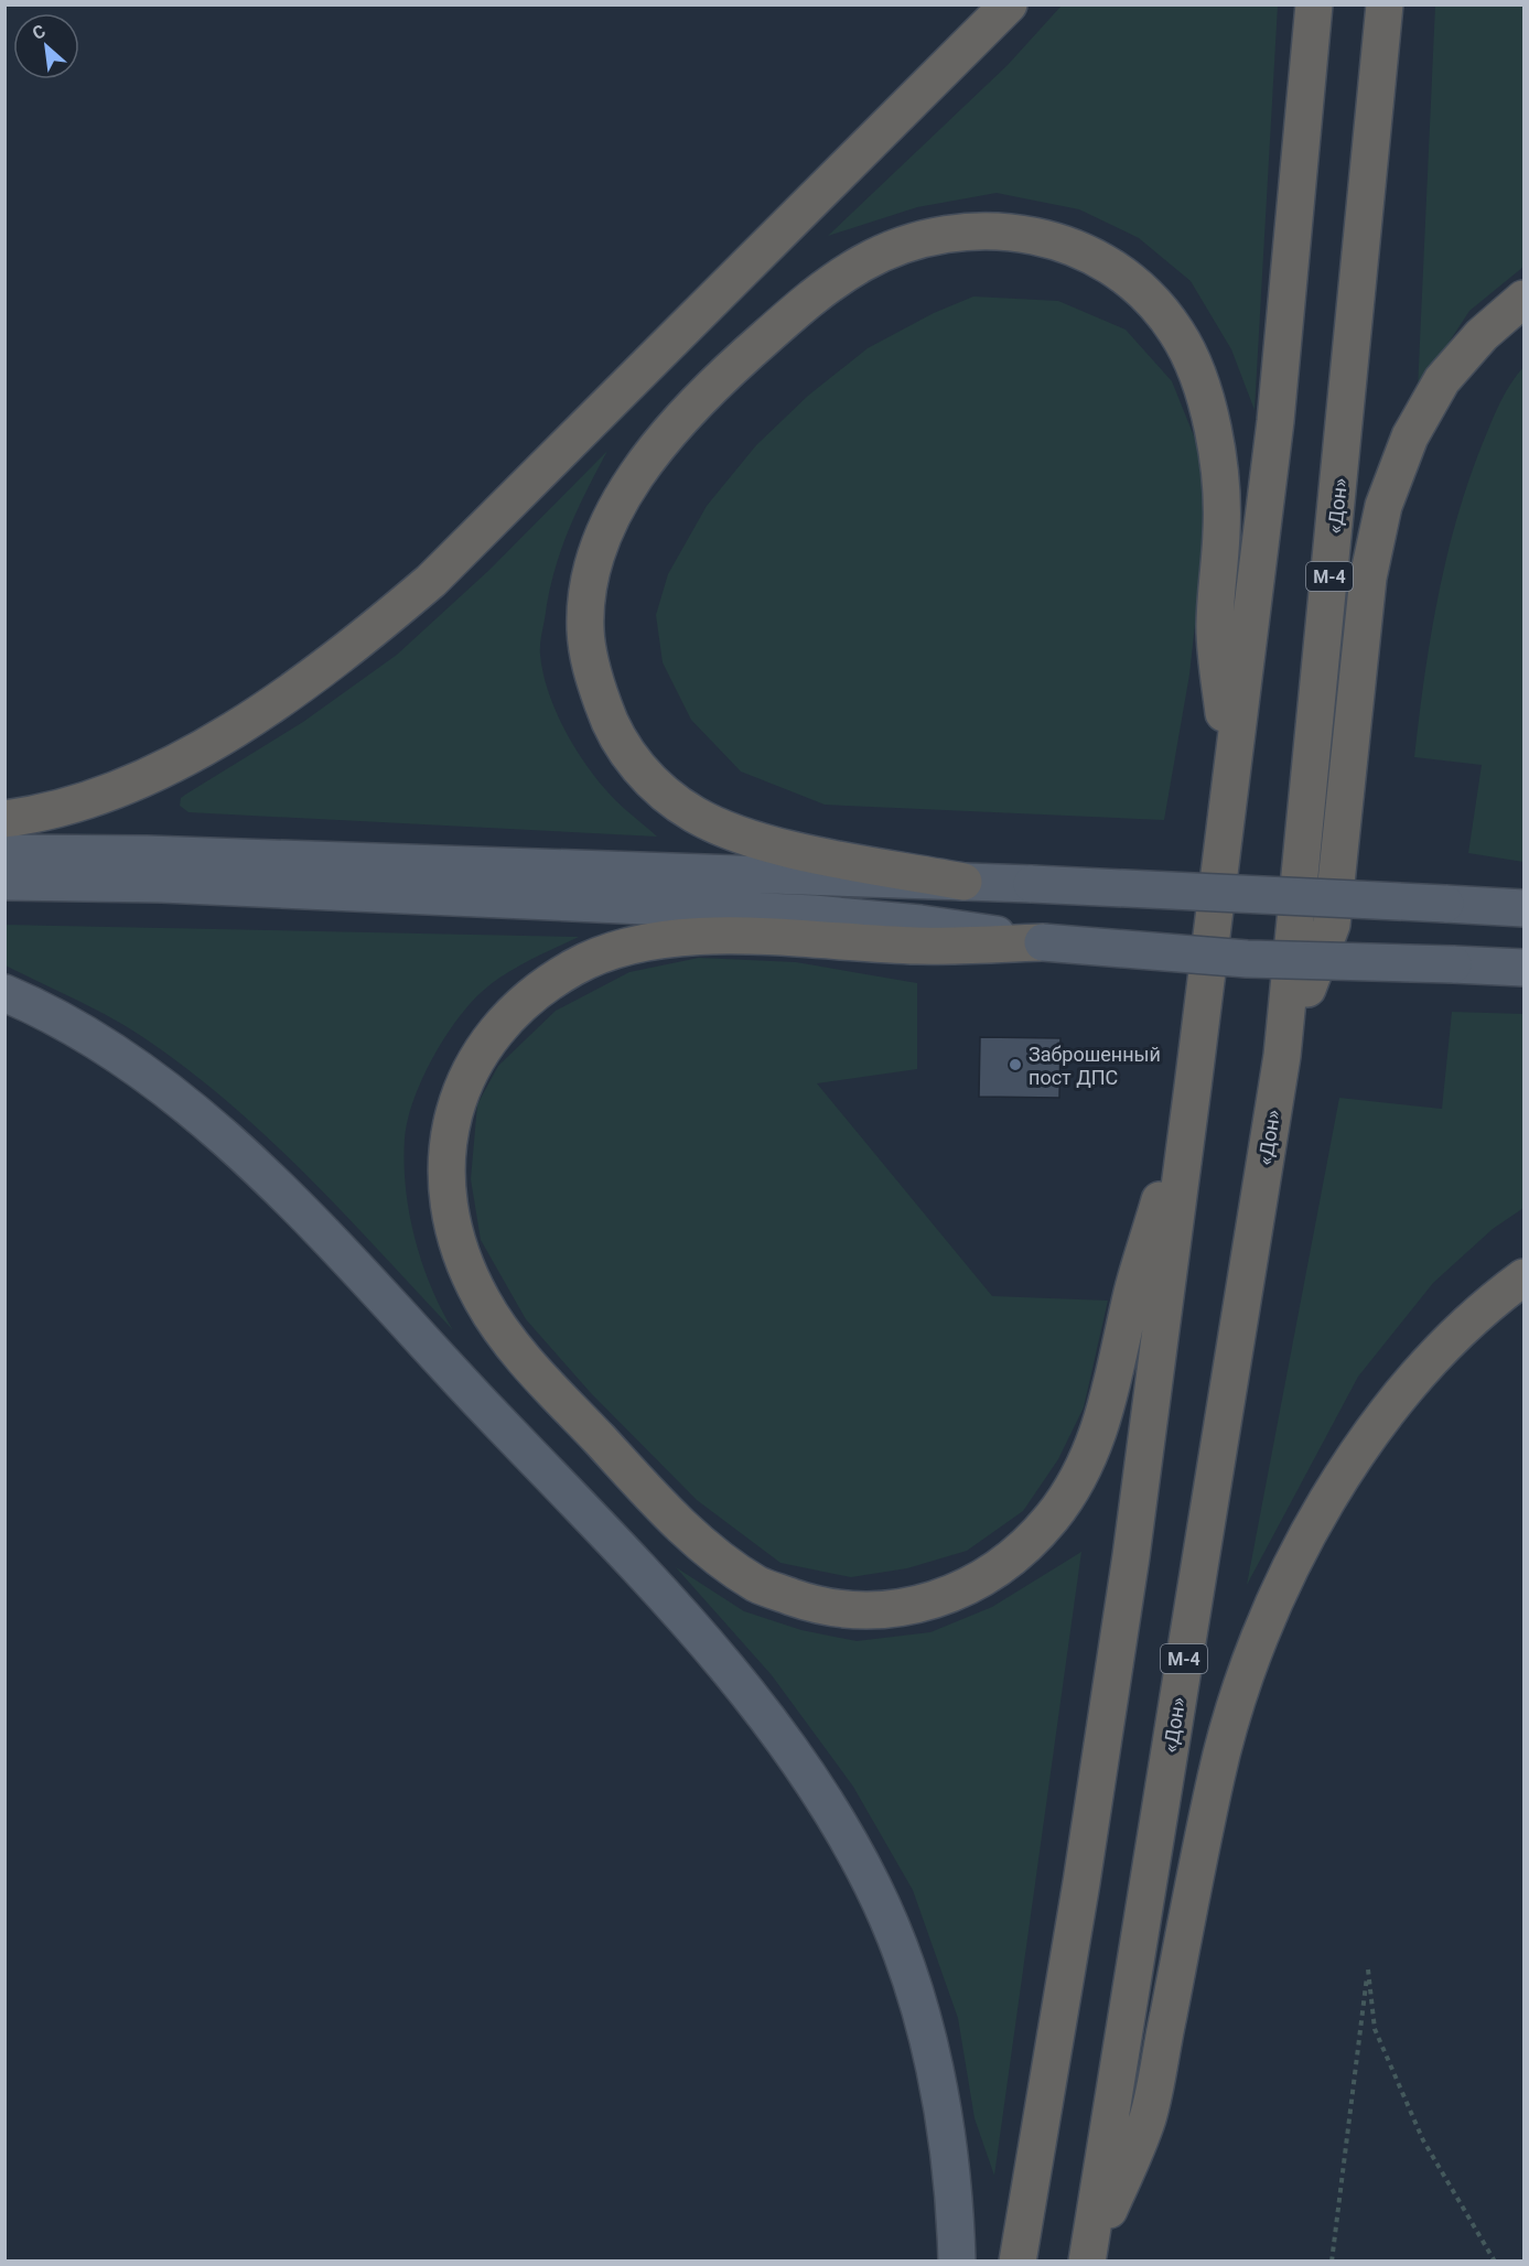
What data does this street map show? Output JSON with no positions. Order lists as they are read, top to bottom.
{
  "streets": {
    "highway": ["«Дон»", "М-4"]
  },
  "places": ["Заброшенный пост ДПС"],
  "north": "top left"
}
